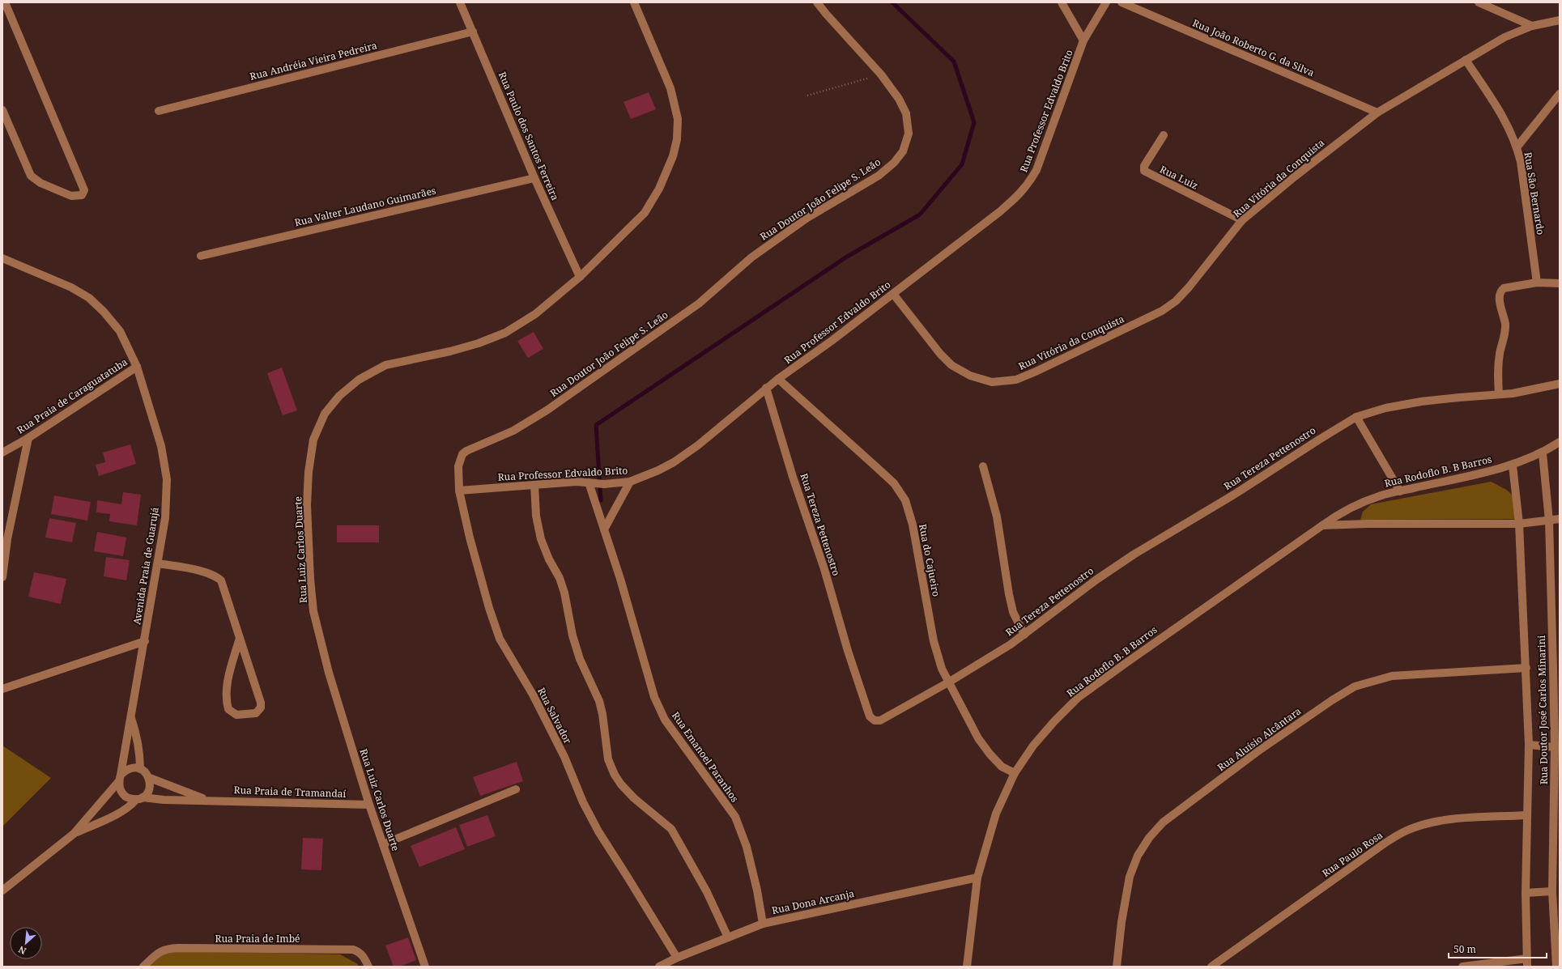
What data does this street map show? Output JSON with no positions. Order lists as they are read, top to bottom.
{
  "streets": {
    "street": [
      "Rua João Roberto G. da Silva",
      "Rua Andréia Vieira Pedreira",
      "Rua Professor Edvaldo Brito",
      "Rua Paulo dos Santos Ferreira",
      "Rua Luiz",
      "Rua Vitória da Conquista",
      "Rua São Bernardo",
      "Rua Doutor João Felipe S. Leão",
      "Rua Valter Laudano Guimarães",
      "Rua Praia de Caraguatatuba",
      "Rua Tereza Pettenostro",
      "Rua Rodoflo B. B Barros",
      "Rua Luiz Carlos Duarte",
      "Rua do Cajueiro",
      "Avenida Praia de Guarujá",
      "Rua Doutor José Carlos Minarini",
      "Rua Salvador",
      "Rua Aluísio Alcântara",
      "Rua Emanoel Paranhos",
      "Rua Praia de Tramandaí",
      "Rua Paulo Rosa",
      "Rua Dona Arcanja",
      "Rua Praia de Imbé"
    ]
  },
  "crossings": [
    ["Rua João Roberto G. da Silva", "Rua Vitória da Conquista"],
    ["Rua Andréia Vieira Pedreira", "Rua Paulo dos Santos Ferreira"],
    ["Rua Professor Edvaldo Brito", "Rua Vitória da Conquista"],
    ["Rua Professor Edvaldo Brito", "Rua Tereza Pettenostro"],
    ["Rua Professor Edvaldo Brito", "Rua do Cajueiro"],
    ["Rua Professor Edvaldo Brito", "Rua Salvador"],
    ["Rua Professor Edvaldo Brito", "Rua Emanoel Paranhos"],
    ["Rua Paulo dos Santos Ferreira", "Rua Valter Laudano Guimarães"],
    ["Rua Paulo dos Santos Ferreira", "Rua Luiz Carlos Duarte"],
    ["Rua Luiz", "Rua Vitória da Conquista"],
    ["Rua Vitória da Conquista", "Rua São Bernardo"],
    ["Rua Doutor João Felipe S. Leão", "Rua Salvador"],
    ["Rua Praia de Caraguatatuba", "Avenida Praia de Guarujá"],
    ["Rua Tereza Pettenostro", "Rua do Cajueiro"],
    ["Rua Rodoflo B. B Barros", "Rua do Cajueiro"],
    ["Rua Rodoflo B. B Barros", "Rua Doutor José Carlos Minarini"],
    ["Rua Rodoflo B. B Barros", "Rua Dona Arcanja"],
    ["Rua Luiz Carlos Duarte", "Rua Praia de Tramandaí"],
    ["Avenida Praia de Guarujá", "Rua Praia de Tramandaí"],
    ["Rua Doutor José Carlos Minarini", "Rua Aluísio Alcântara"],
    ["Rua Doutor José Carlos Minarini", "Rua Paulo Rosa"],
    ["Rua Salvador", "Rua Dona Arcanja"],
    ["Rua Emanoel Paranhos", "Rua Dona Arcanja"]
  ],
  "scale_bar": "50 m",
  "north": "bottom left"
}
